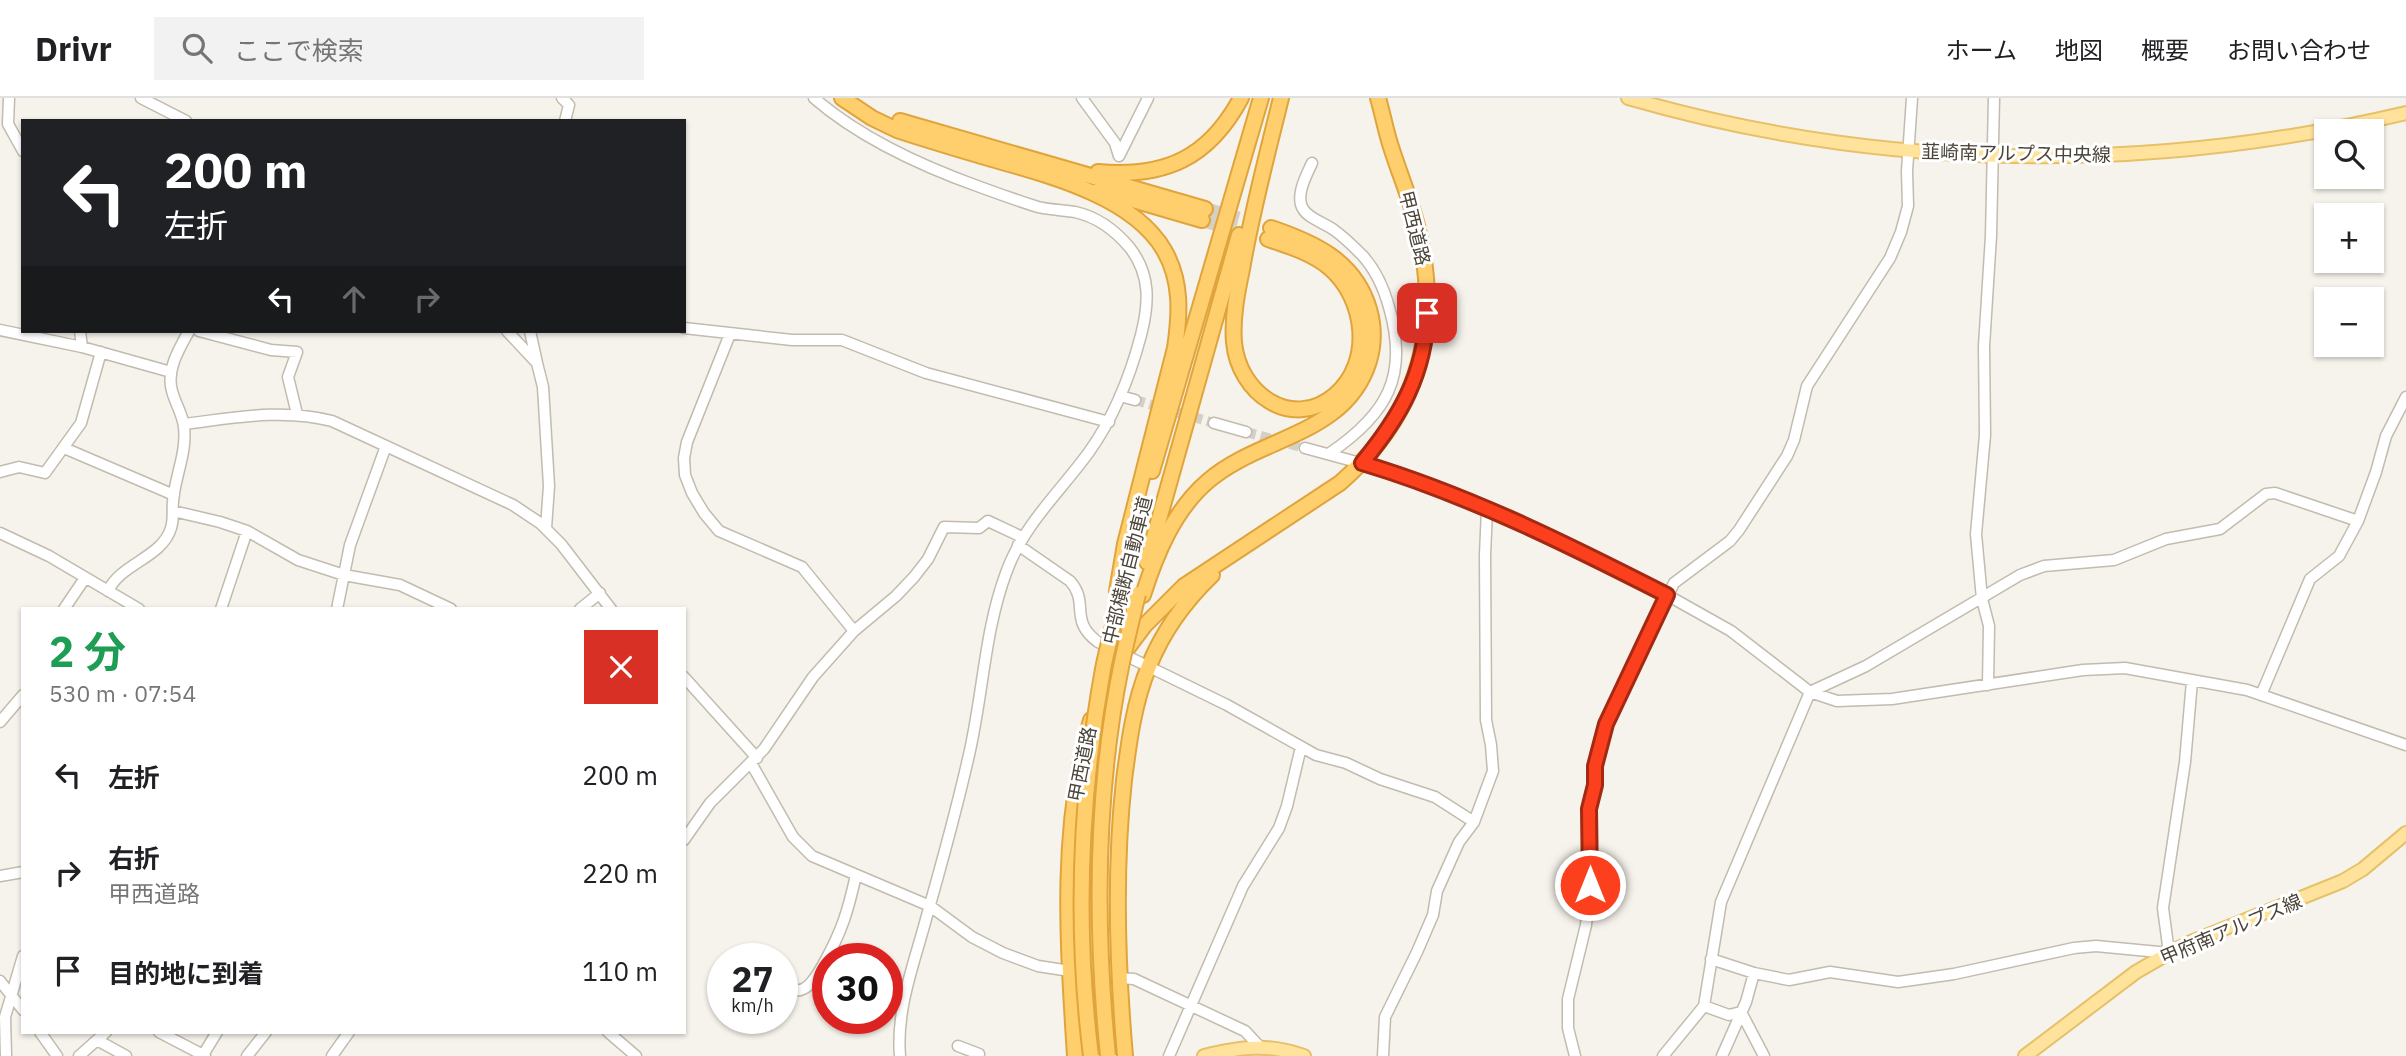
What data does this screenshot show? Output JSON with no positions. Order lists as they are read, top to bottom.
{
  "streets": {
    "highway": ["甲西道路", "中部横断自動車道"],
    "main road": ["韮崎南アルプス中央線", "甲府南アルプス線"]
  },
  "page": {
    "header": "Drivr",
    "search": "ここで検索",
    "nav": [
      "ホーム",
      "地図",
      "概要",
      "お問い合わせ"
    ],
    "map_buttons": ["+", "−"],
    "turn": ["200 m", "左折"],
    "heading": ["2 分", "530 m · 07:54"],
    "list": [
      {
        "name": "左折",
        "value": "200 m"
      },
      {
        "name": "右折",
        "note": "甲西道路",
        "value": "220 m"
      },
      {
        "name": "目的地に到着",
        "value": "110 m"
      }
    ],
    "speed": "27 km/h",
    "limit": "30"
  }
}
